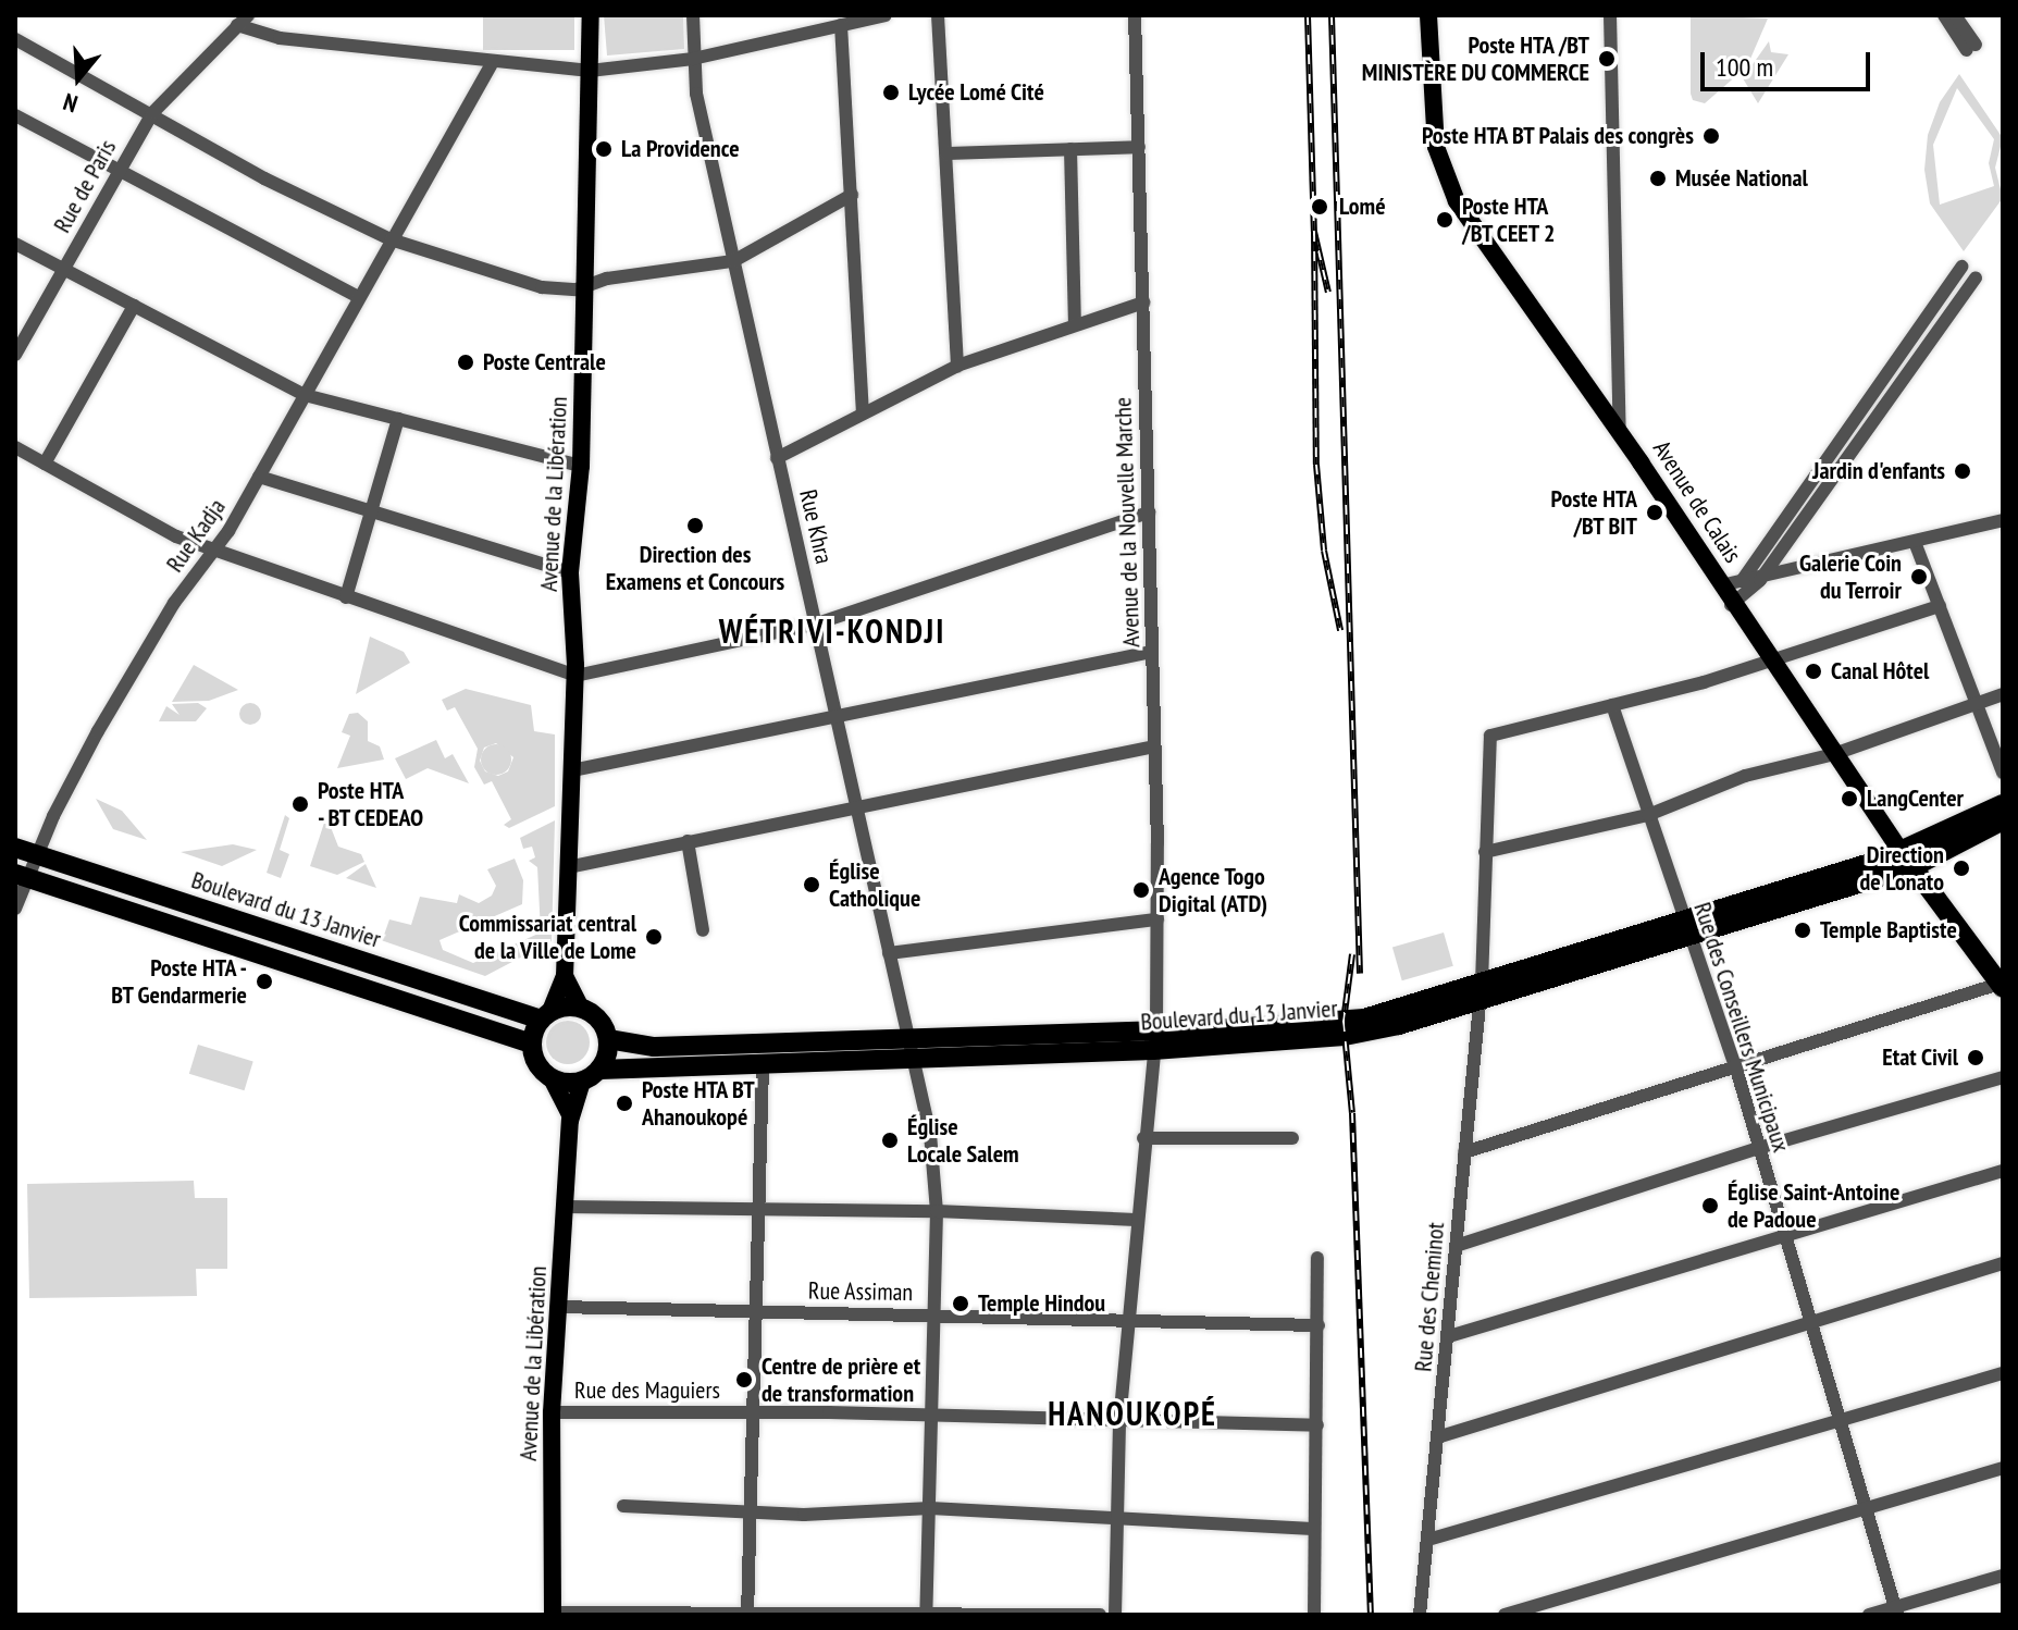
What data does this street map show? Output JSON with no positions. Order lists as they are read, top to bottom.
{
  "streets": {
    "highway": ["Avenue de Calais", "Boulevard du 13 Janvier"],
    "main road": ["Avenue de la Libération"],
    "street": [
      "Rue de Paris",
      "Avenue de la Nouvelle Marche",
      "Rue Khra",
      "Rue Kadja",
      "Rue des Conseillers Municipaux",
      "Rue Assiman",
      "Rue des Cheminot",
      "Rue des Maguiers"
    ]
  },
  "crossings": [
    ["Avenue de la Libération", "Rue Assiman"],
    ["Avenue de la Libération", "Rue des Maguiers"],
    ["Avenue de Calais", "Boulevard du 13 Janvier"],
    ["Avenue de la Nouvelle Marche", "Boulevard du 13 Janvier"],
    ["Avenue de la Nouvelle Marche", "Rue Assiman"],
    ["Avenue de la Nouvelle Marche", "Rue des Maguiers"],
    ["Rue Khra", "Boulevard du 13 Janvier"],
    ["Rue Khra", "Rue Assiman"],
    ["Rue Khra", "Rue des Maguiers"],
    ["Rue Kadja", "Boulevard du 13 Janvier"],
    ["Boulevard du 13 Janvier", "Rue des Conseillers Municipaux"],
    ["Boulevard du 13 Janvier", "Rue des Cheminot"],
    ["Rue des Conseillers Municipaux", "Rue des Cheminot"]
  ],
  "districts": ["WÉTRIVI-KONDJI", "HANOUKOPÉ"],
  "places": [
    "Poste HTA /BT MINISTÈRE DU COMMERCE",
    "Lycée Lomé Cité",
    "Poste HTA BT Palais des congrès",
    "La Providence",
    "Musée National",
    "Lomé",
    "Poste HTA /BT CEET 2",
    "Poste Centrale",
    "Jardin d'enfants",
    "Poste HTA /BT BIT",
    "Direction des Examens et Concours",
    "Galerie Coin du Terroir",
    "Canal Hôtel",
    "LangCenter",
    "Poste HTA - BT CEDEAO",
    "Direction de Lonato",
    "Église Catholique",
    "Agence Togo Digital (ATD)",
    "Temple Baptiste",
    "Commissariat central de la Ville de Lome",
    "Poste HTA - BT Gendarmerie",
    "Etat Civil",
    "Poste HTA BT Ahanoukopé",
    "Église Locale Salem",
    "Église Saint-Antoine de Padoue",
    "Temple Hindou",
    "Centre de prière et de transformation"
  ],
  "scale_bar": "100 m",
  "north": "bottom"
}
